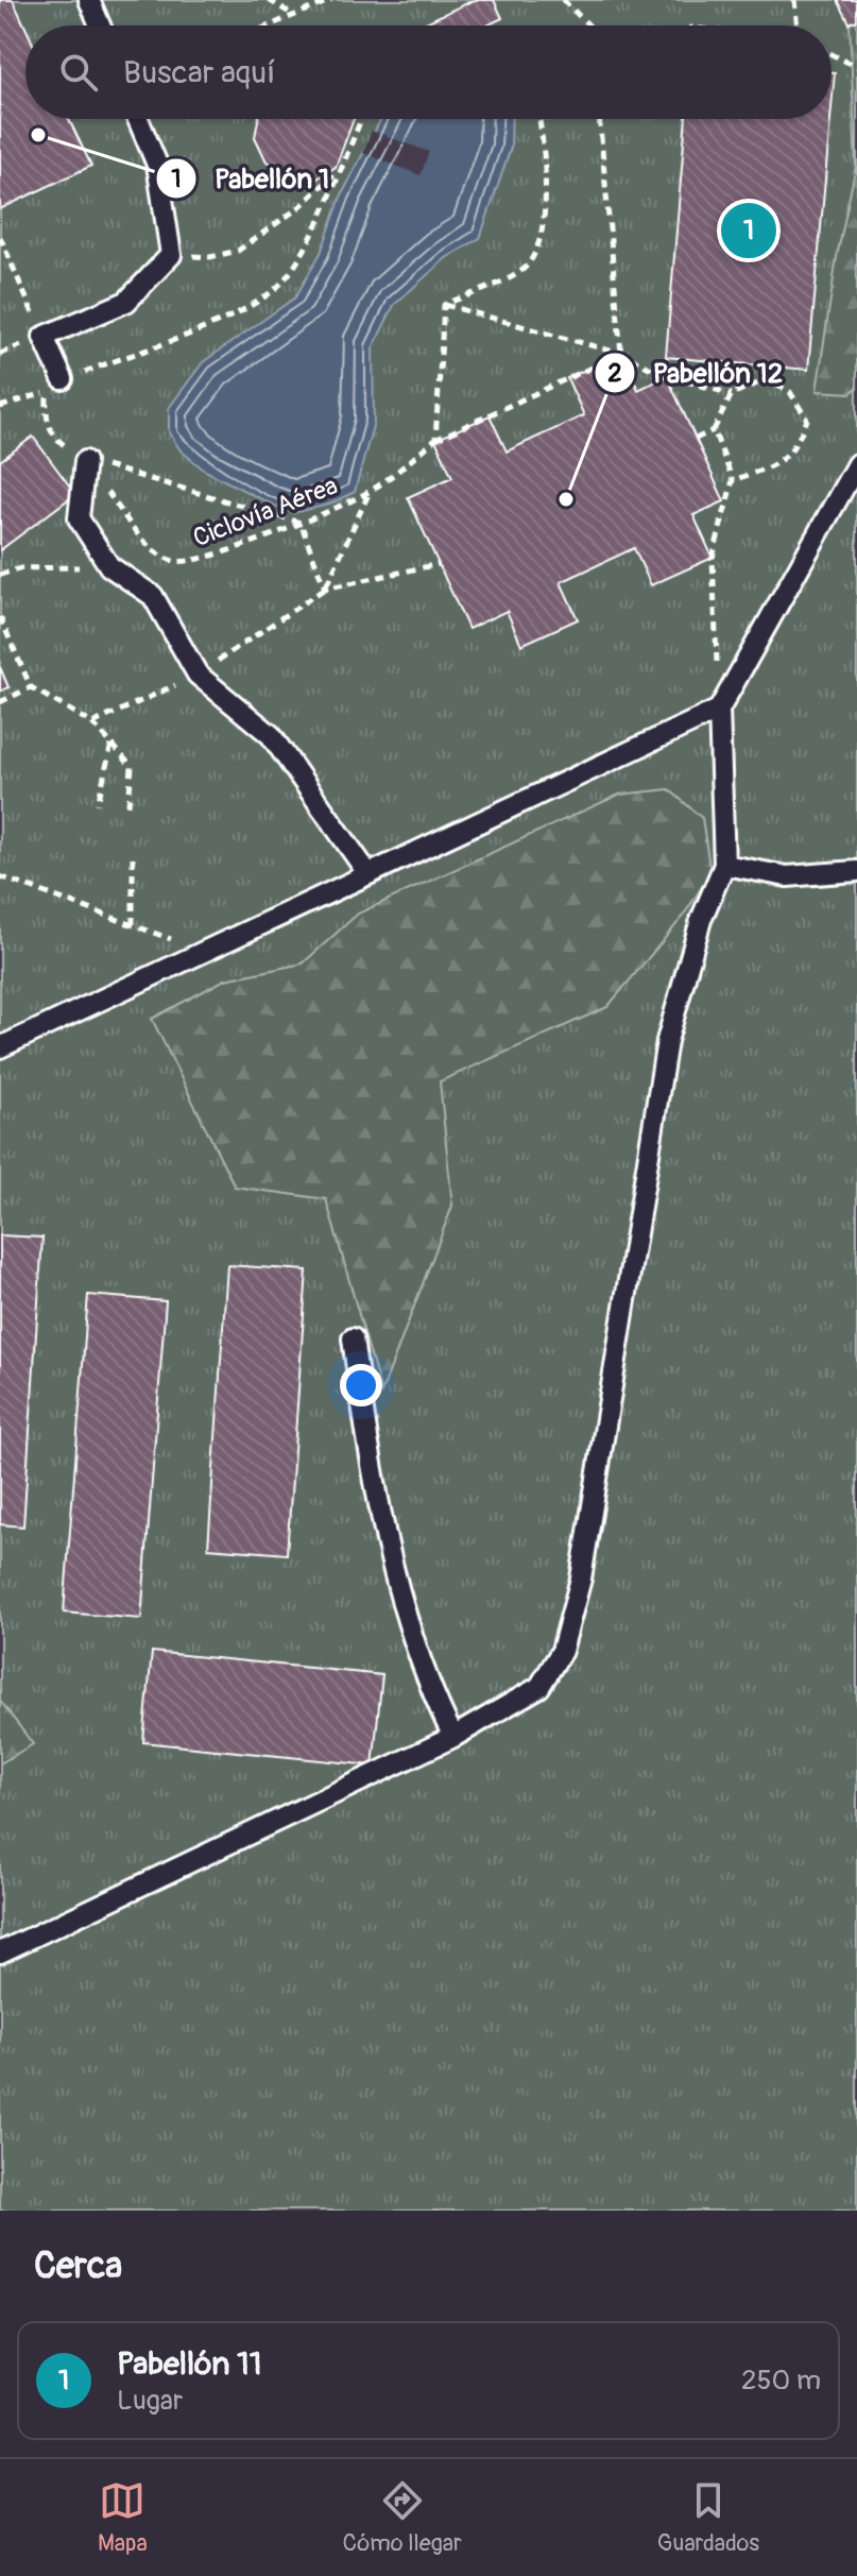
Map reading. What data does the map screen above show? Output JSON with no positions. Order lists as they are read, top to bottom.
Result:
{
  "streets": {
    "path": ["Ciclovía Aérea"]
  },
  "places": ["Pabellón 1", "Pabellón 12"],
  "page": {
    "search": "Buscar aquí",
    "pins": "1",
    "heading": "Cerca",
    "list": [
      {
        "mark": "1",
        "name": "Pabellón 11",
        "note": "Lugar",
        "value": "250 m"
      }
    ],
    "nav": ["Mapa", "Cómo llegar", "Guardados"]
  }
}
